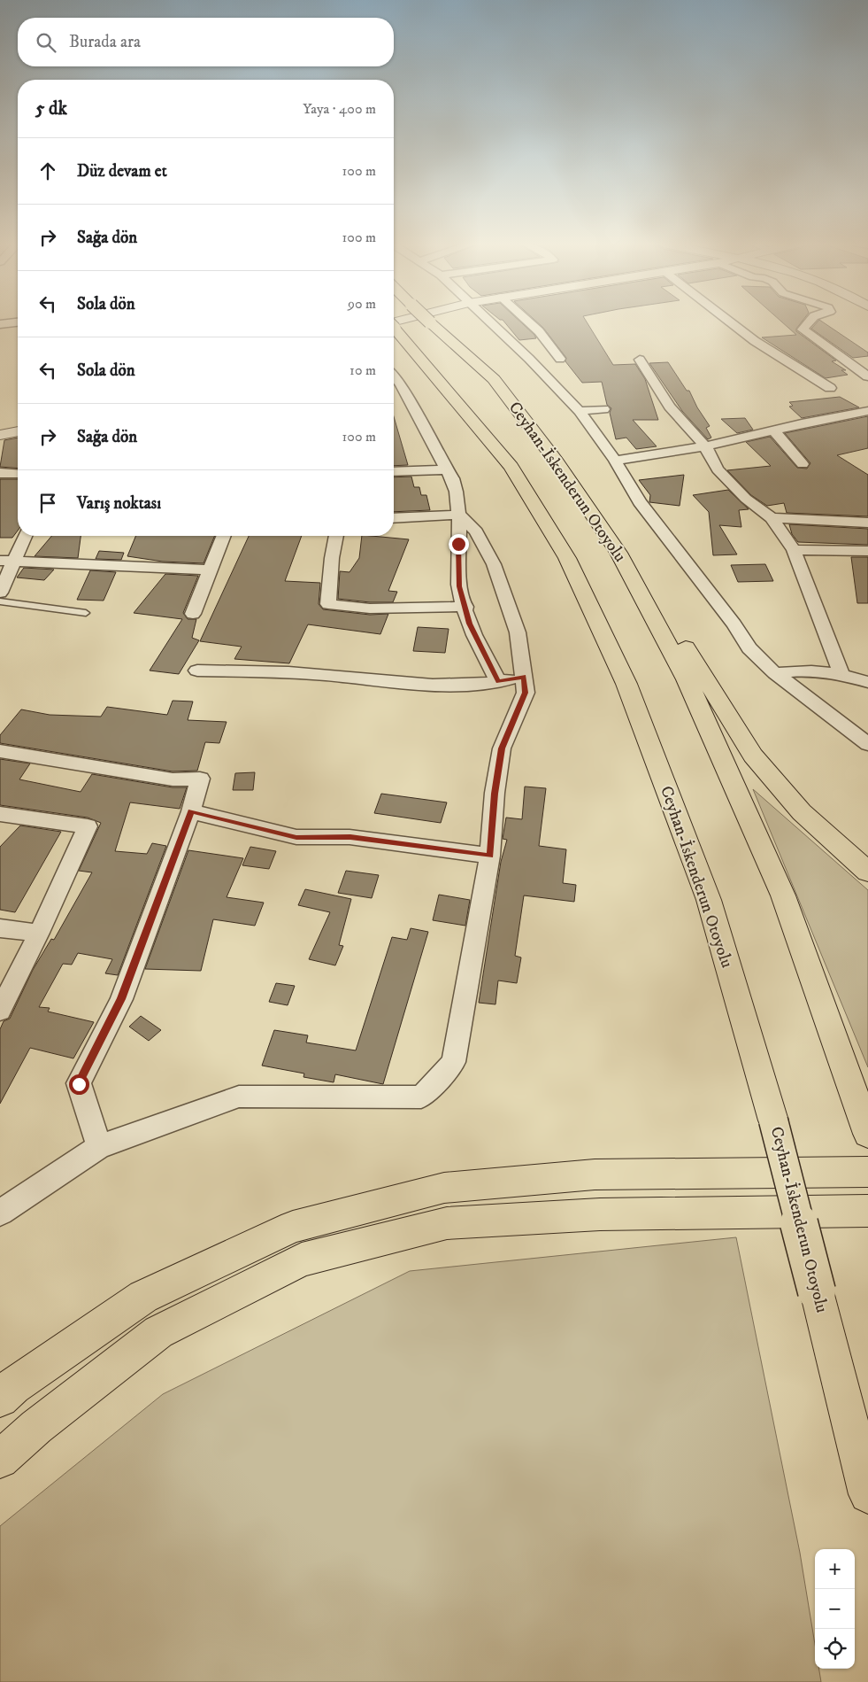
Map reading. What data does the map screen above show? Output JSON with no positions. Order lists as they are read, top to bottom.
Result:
{
  "streets": {
    "highway": ["Ceyhan-İskenderun Otoyolu"]
  },
  "page": {
    "search": "Burada ara",
    "heading": ["5 dk", "Yaya · 400 m"],
    "list": [
      ["Düz devam et", "100 m"],
      ["Sağa dön", "100 m"],
      ["Sola dön", "90 m"],
      ["Sola dön", "10 m"],
      ["Sağa dön", "100 m"],
      "Varış noktası"
    ],
    "map_buttons": ["+", "−"]
  }
}
